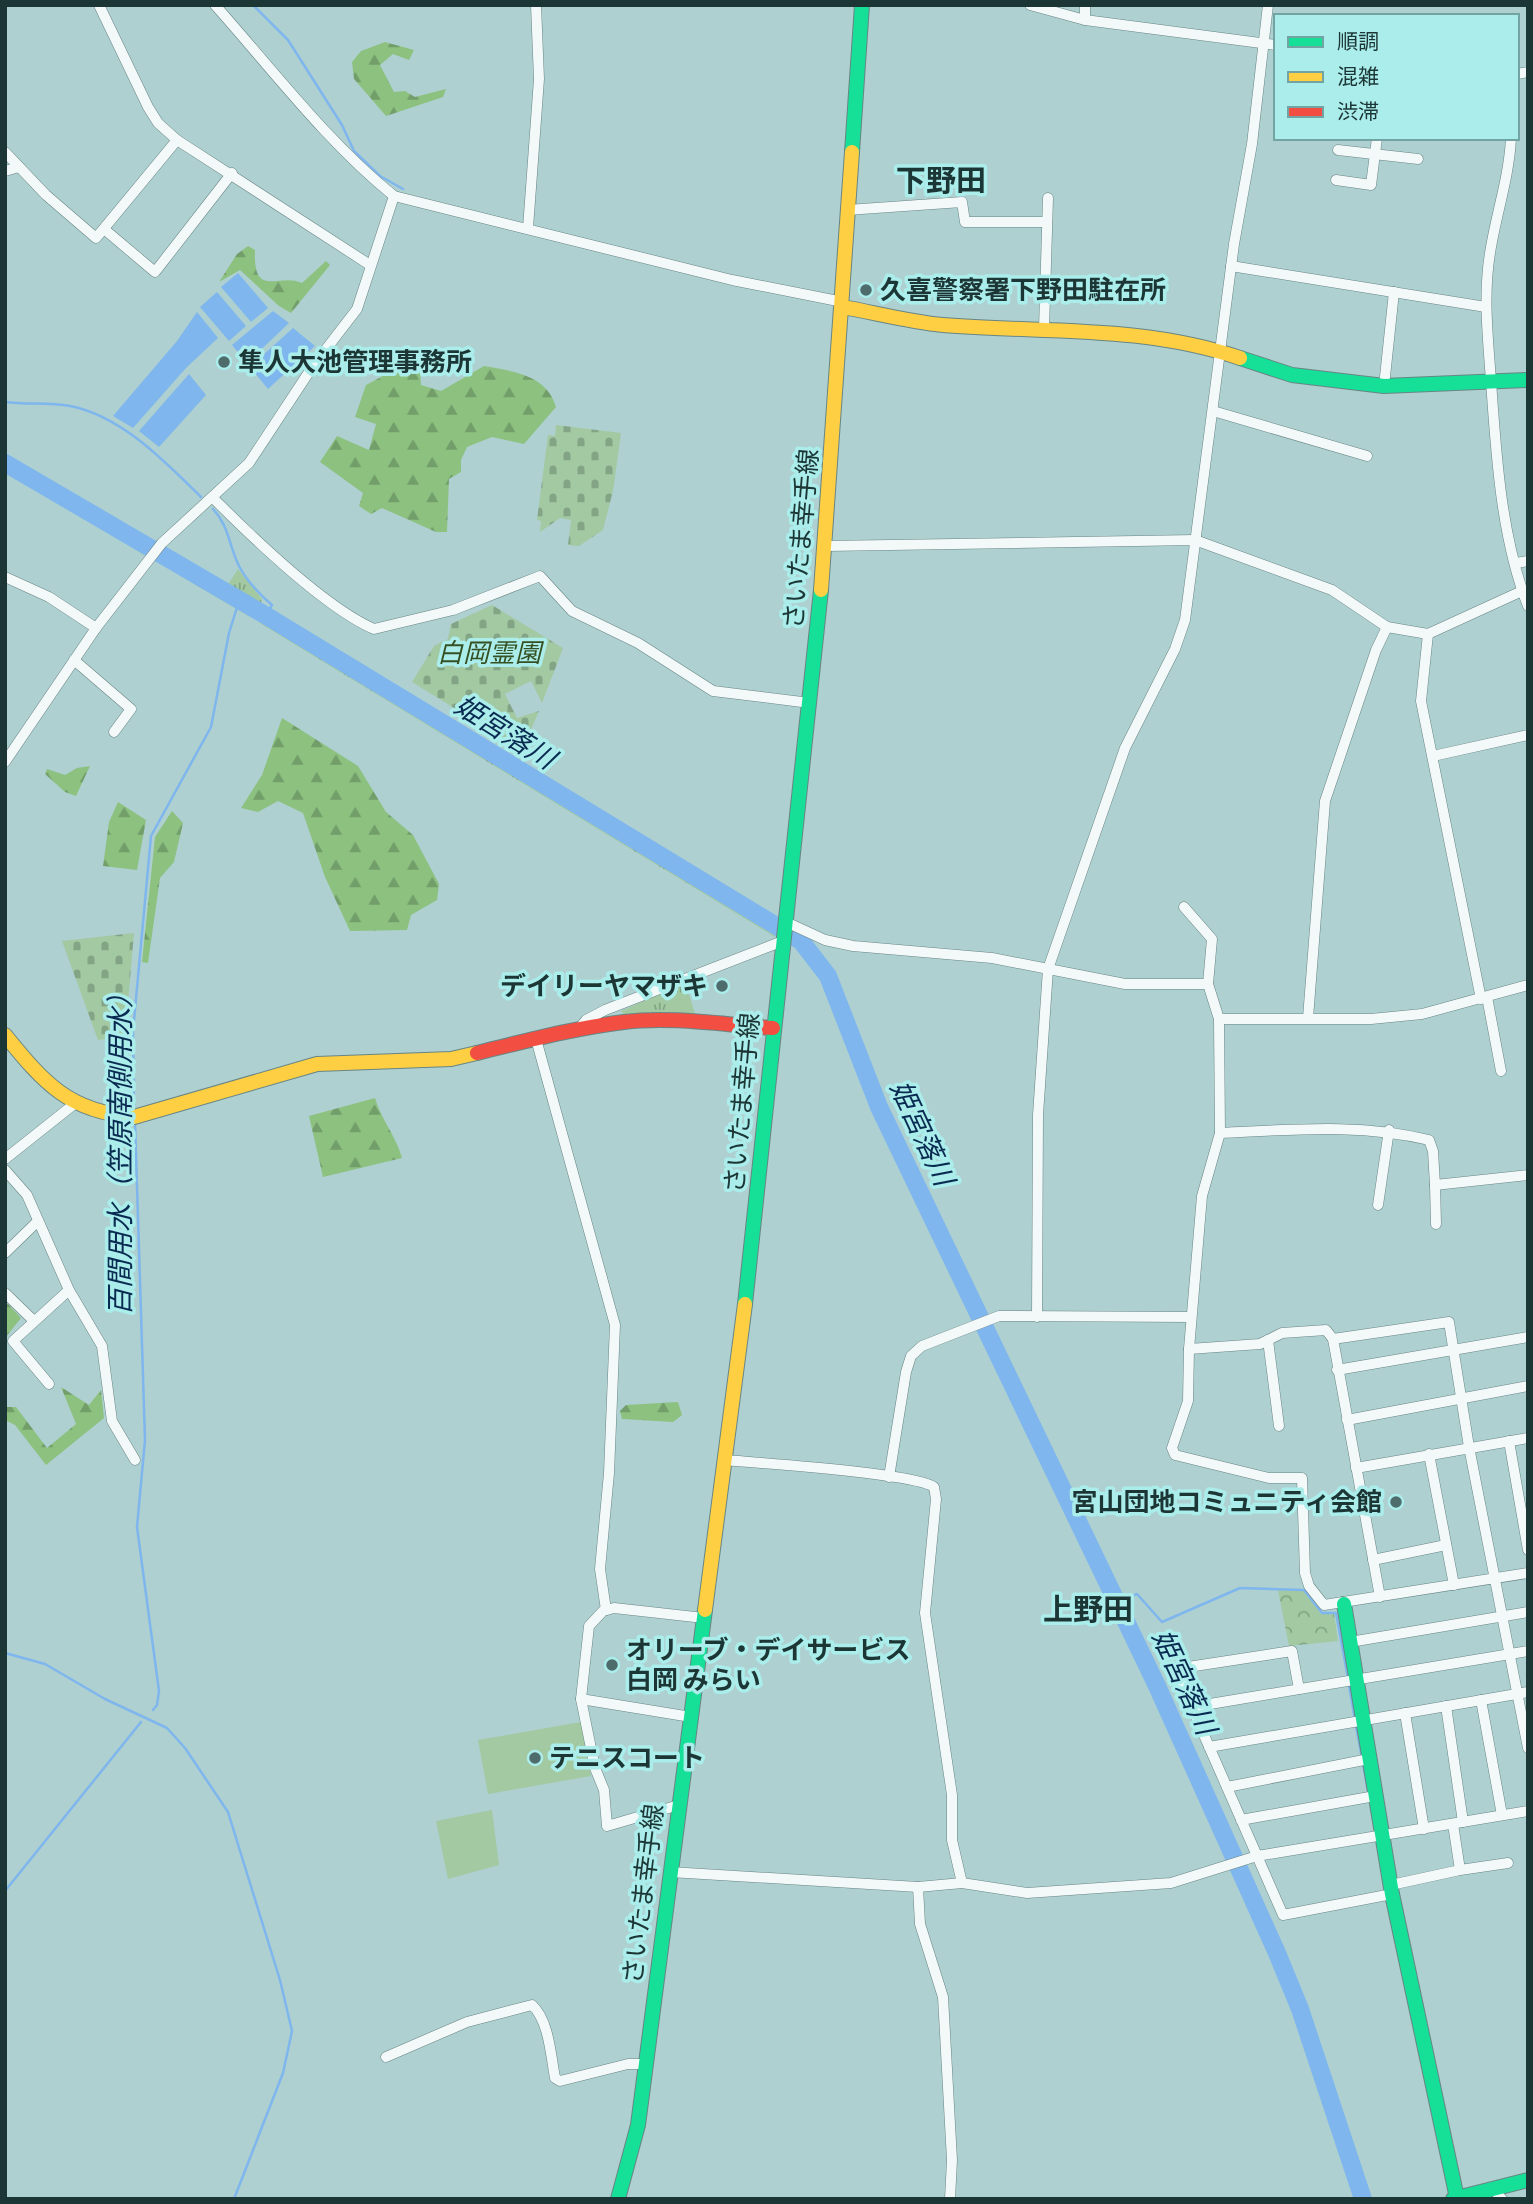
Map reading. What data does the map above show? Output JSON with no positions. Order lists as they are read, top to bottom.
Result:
{
  "streets": {
    "main road": ["さいたま幸手線"]
  },
  "districts": ["下野田", "上野田"],
  "water": ["姫宮落川", "百間用水（笠原南側用水）"],
  "parks": ["白岡霊園"],
  "places": [
    "久喜警察署下野田駐在所",
    "隼人大池管理事務所",
    "デイリーヤマザキ",
    "宮山団地コミュニティ会館",
    "オリーブ・デイサービス 白岡 みらい",
    "テニスコート"
  ],
  "legend": ["順調", "混雑", "渋滞"]
}
